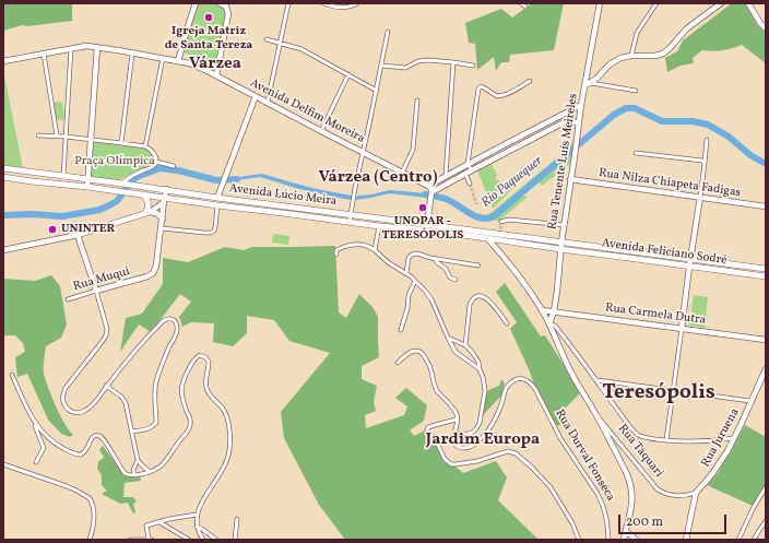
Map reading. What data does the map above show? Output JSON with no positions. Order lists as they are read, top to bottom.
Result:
{
  "streets": {
    "main road": [
      "Avenida Delfim Moreira",
      "Rua Tenente Luís Meireles",
      "Rua Nilza Chiapeta Fadigas",
      "Avenida Lúcio Meira",
      "Avenida Feliciano Sodré",
      "Rua Muqui",
      "Rua Carmela Dutra",
      "Rua Juruena"
    ],
    "street": ["Rua Taquari", "Rua Durval Fonseca"]
  },
  "crossings": [
    ["Rua Tenente Luís Meireles", "Rua Nilza Chiapeta Fadigas"],
    ["Rua Tenente Luís Meireles", "Avenida Lúcio Meira"],
    ["Rua Tenente Luís Meireles", "Avenida Feliciano Sodré"],
    ["Rua Tenente Luís Meireles", "Rua Carmela Dutra"],
    ["Avenida Lúcio Meira", "Avenida Feliciano Sodré"],
    ["Rua Juruena", "Rua Taquari"]
  ],
  "districts": [
    "Várzea",
    "Várzea (Centro)",
    "Teresópolis",
    "Jardim Europa"
  ],
  "water": ["Rio Paquequer"],
  "parks": ["Praça Olímpica"],
  "places": ["Igreja Matriz de Santa Tereza", "UNOPAR - TERESÓPOLIS", "UNINTER"],
  "scale_bar": "200 m"
}
